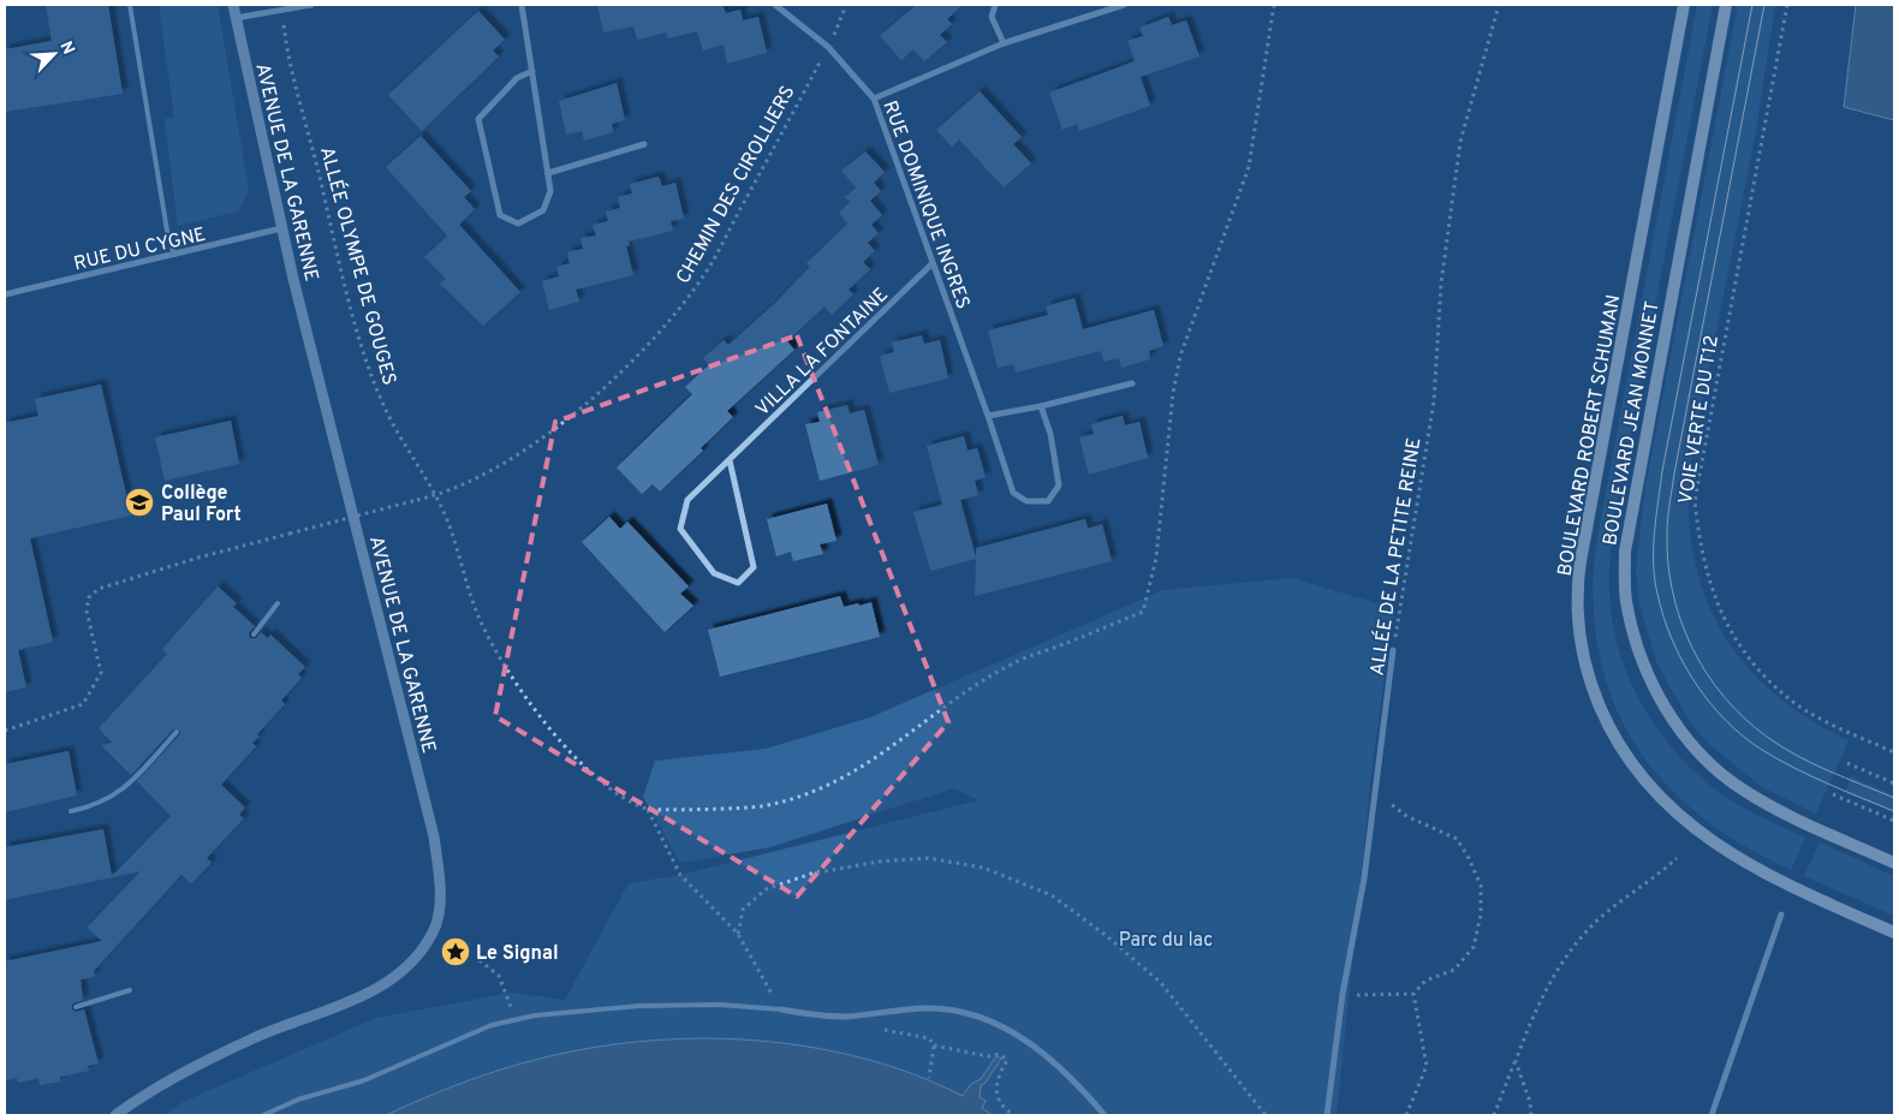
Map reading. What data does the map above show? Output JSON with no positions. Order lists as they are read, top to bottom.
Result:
{
  "streets": {
    "main road": ["BOULEVARD JEAN MONNET", "BOULEVARD ROBERT SCHUMAN"],
    "street": [
      "AVENUE DE LA GARENNE",
      "RUE DOMINIQUE INGRES",
      "RUE DU CYGNE",
      "VILLA LA FONTAINE",
      "ALLÉE DE LA PETITE REINE"
    ],
    "path": ["CHEMIN DES CIROLLIERS", "ALLÉE OLYMPE DE GOUGES", "VOIE VERTE DU T12"]
  },
  "crossings": [
    ["AVENUE DE LA GARENNE", "RUE DU CYGNE"],
    ["CHEMIN DES CIROLLIERS", "RUE DOMINIQUE INGRES"],
    ["CHEMIN DES CIROLLIERS", "ALLÉE OLYMPE DE GOUGES"],
    ["RUE DOMINIQUE INGRES", "VILLA LA FONTAINE"]
  ],
  "parks": ["Parc du lac"],
  "places": {
    "school or university": ["Collège Paul Fort"],
    "place": ["Le Signal"]
  },
  "north": "top right"
}
